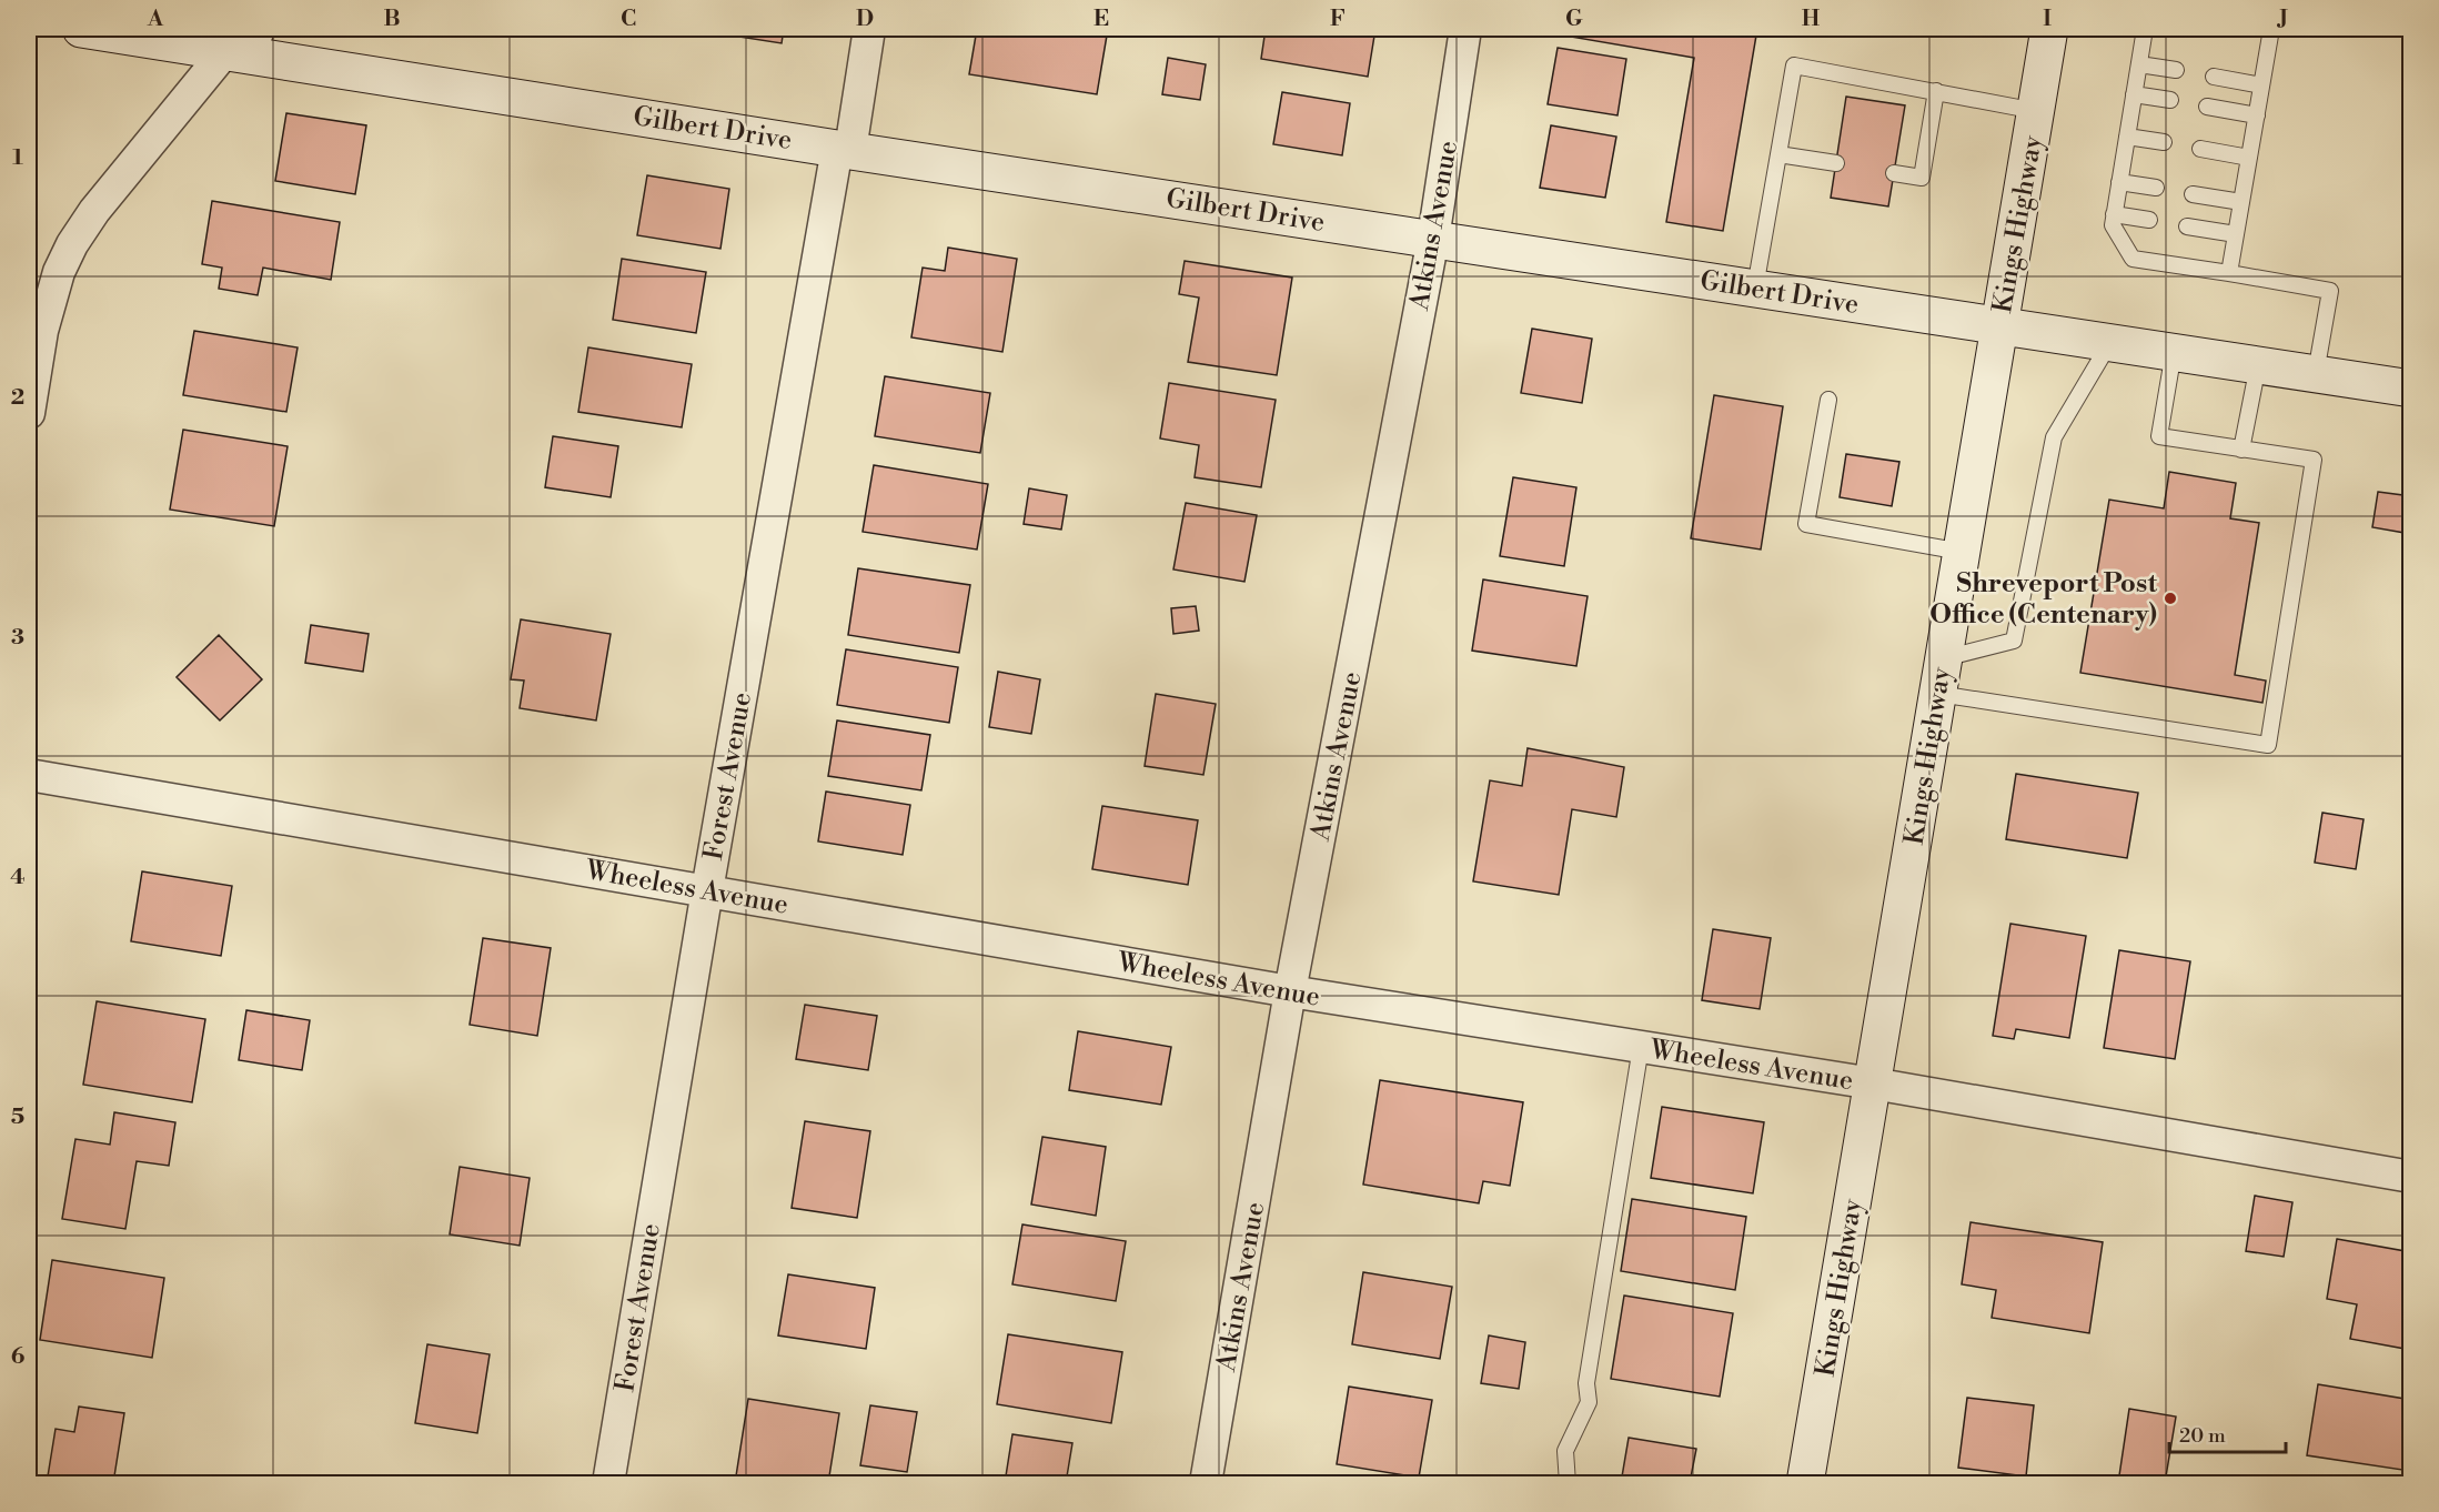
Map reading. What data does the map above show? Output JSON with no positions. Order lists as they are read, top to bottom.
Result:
{
  "streets": {
    "street": [
      "Gilbert Drive",
      "Kings Highway",
      "Atkins Avenue",
      "Forest Avenue",
      "Wheeless Avenue"
    ]
  },
  "crossings": [
    ["Gilbert Drive", "Kings Highway"],
    ["Gilbert Drive", "Atkins Avenue"],
    ["Gilbert Drive", "Forest Avenue"],
    ["Kings Highway", "Wheeless Avenue"],
    ["Atkins Avenue", "Wheeless Avenue"],
    ["Forest Avenue", "Wheeless Avenue"]
  ],
  "places": ["Shreveport Post Office (Centenary)"],
  "scale_bar": "20 m",
  "grid": {
    "columns": [
      "A",
      "B",
      "C",
      "D",
      "E",
      "F",
      "G",
      "H",
      "I",
      "J"
    ],
    "rows": [
      "1",
      "2",
      "3",
      "4",
      "5",
      "6"
    ]
  }
}
